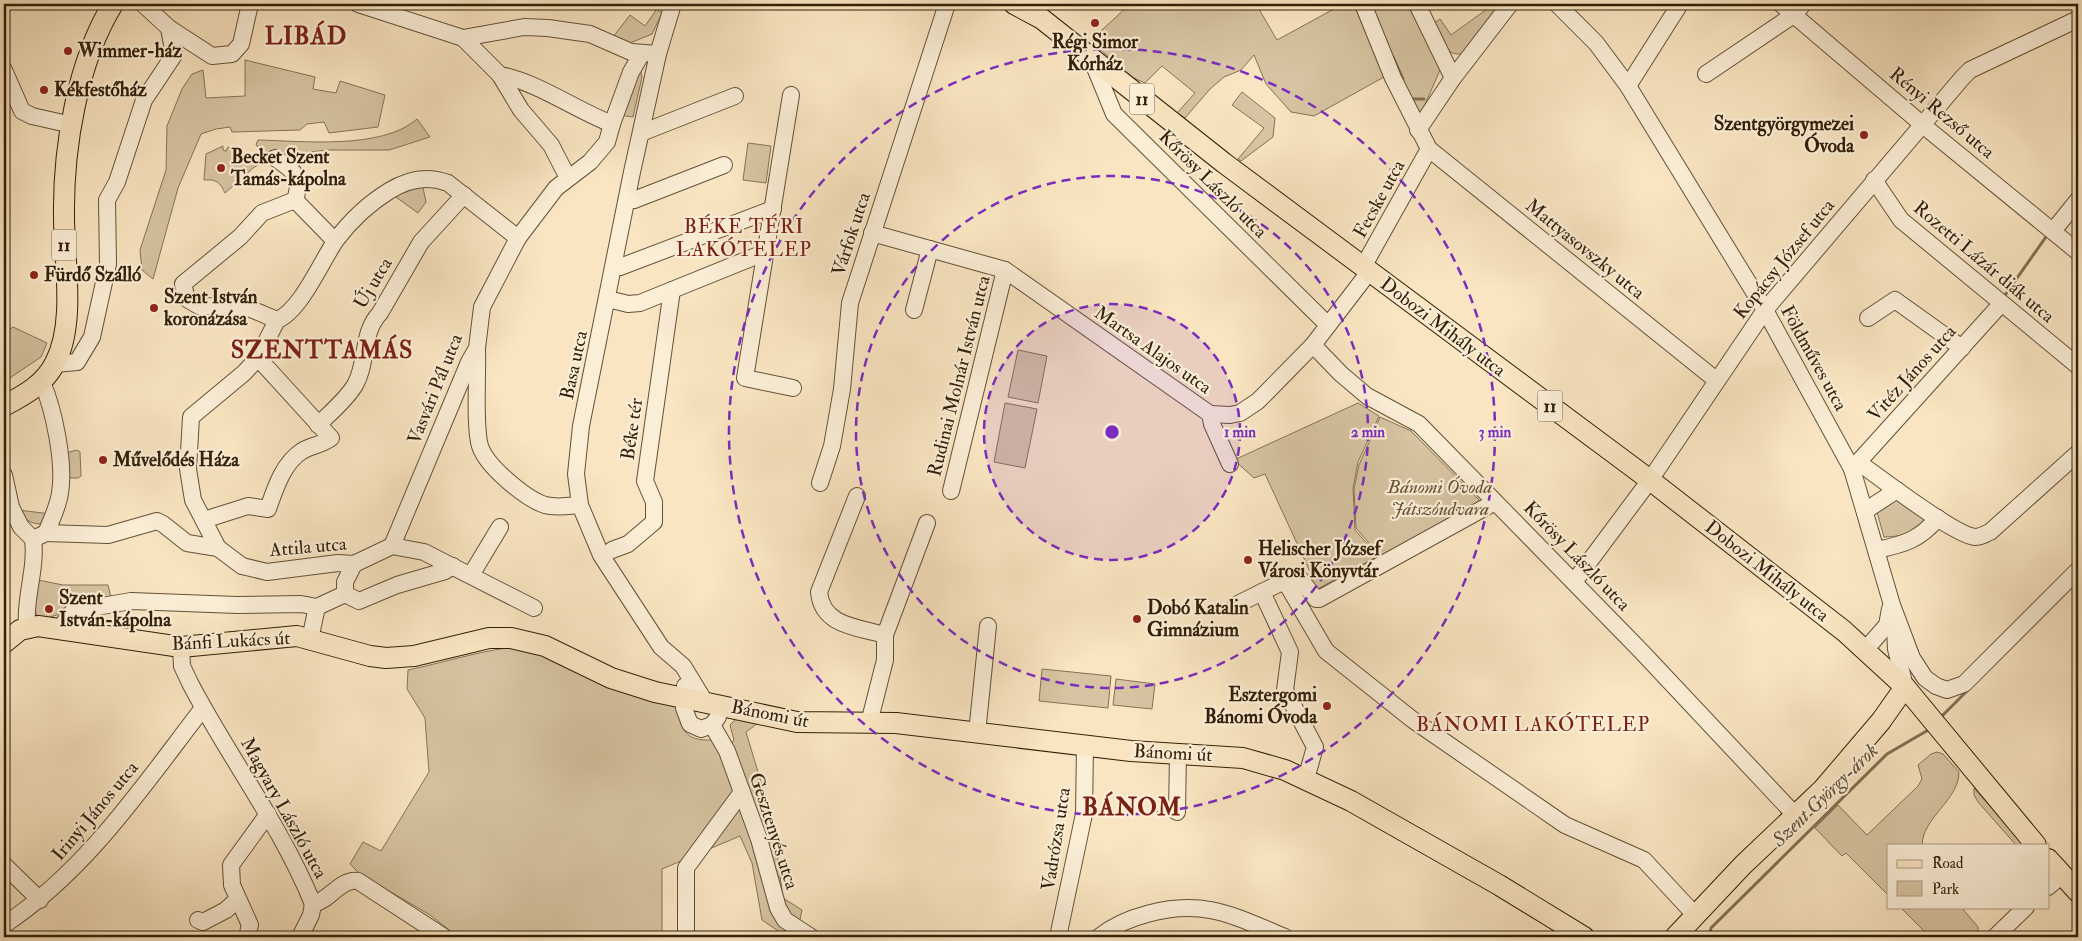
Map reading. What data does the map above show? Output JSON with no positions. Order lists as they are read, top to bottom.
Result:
{
  "streets": {
    "main road": [
      "11",
      "Dobozi Mihály utca",
      "Bánfi Lukács út",
      "Bánomi út"
    ],
    "street": [
      "Rényi Rezső utca",
      "Kőrösy László utca",
      "Fecske utca",
      "Várfok utca",
      "Mattyasovszky utca",
      "Kopácsy József utca",
      "Rozetti Lázár diák utca",
      "Új utca",
      "Martsa Alajos utca",
      "Földműves utca",
      "Basa utca",
      "Vitéz János utca",
      "Rudinai Molnár István utca",
      "Vasvári Pál utca",
      "Béke tér",
      "Attila utca",
      "Magyary László utca",
      "Irinyi János utca",
      "Gesztenyés utca",
      "Vadrózsa utca"
    ]
  },
  "crossings": [
    ["Rényi Rezső utca", "Kopácsy József utca"],
    ["Kőrösy László utca", "Kopácsy József utca"],
    ["Kőrösy László utca", "Dobozi Mihály utca"],
    ["Kőrösy László utca", "Martsa Alajos utca"],
    ["Fecske utca", "Mattyasovszky utca"],
    ["Fecske utca", "Dobozi Mihály utca"],
    ["Fecske utca", "Martsa Alajos utca"],
    ["Várfok utca", "Martsa Alajos utca"],
    ["Mattyasovszky utca", "Kopácsy József utca"],
    ["Kopácsy József utca", "Rozetti Lázár diák utca"],
    ["Kopácsy József utca", "Dobozi Mihály utca"],
    ["Kopácsy József utca", "Földműves utca"],
    ["Rozetti Lázár diák utca", "Vitéz János utca"],
    ["Dobozi Mihály utca", "Martsa Alajos utca"],
    ["Dobozi Mihály utca", "Földműves utca"],
    ["Martsa Alajos utca", "Rudinai Molnár István utca"],
    ["Földműves utca", "Vitéz János utca"],
    ["Basa utca", "Vasvári Pál utca"],
    ["Basa utca", "Bánfi Lukács út"],
    ["Basa utca", "Bánomi út"],
    ["Vasvári Pál utca", "Attila utca"],
    ["Bánfi Lukács út", "Bánomi út"],
    ["Bánfi Lukács út", "Magyary László utca"],
    ["Bánomi út", "Vadrózsa utca"],
    ["Magyary László utca", "Irinyi János utca"]
  ],
  "districts": [
    "LIBÁD",
    "BÉKE TÉRI LAKÓTELEP",
    "SZENTTAMÁS",
    "BÁNOMI LAKÓTELEP",
    "BÁNOM"
  ],
  "water": ["Szent György-árok"],
  "parks": ["Bánomi Óvoda Játszóudvara"],
  "places": [
    "Régi Simor Kórház",
    "Wimmer-ház",
    "Kékfestőház",
    "Szentgyörgymezei Óvoda",
    "Becket Szent Tamás-kápolna",
    "Fürdő Szálló",
    "Szent István koronázása",
    "Művelődés Háza",
    "Helischer József Városi Könyvtár",
    "Szent István-kápolna",
    "Dobó Katalin Gimnázium",
    "Esztergomi Bánomi Óvoda"
  ],
  "legend": ["Road", "Park"],
  "rings": ["1 min", "2 min", "3 min"]
}
